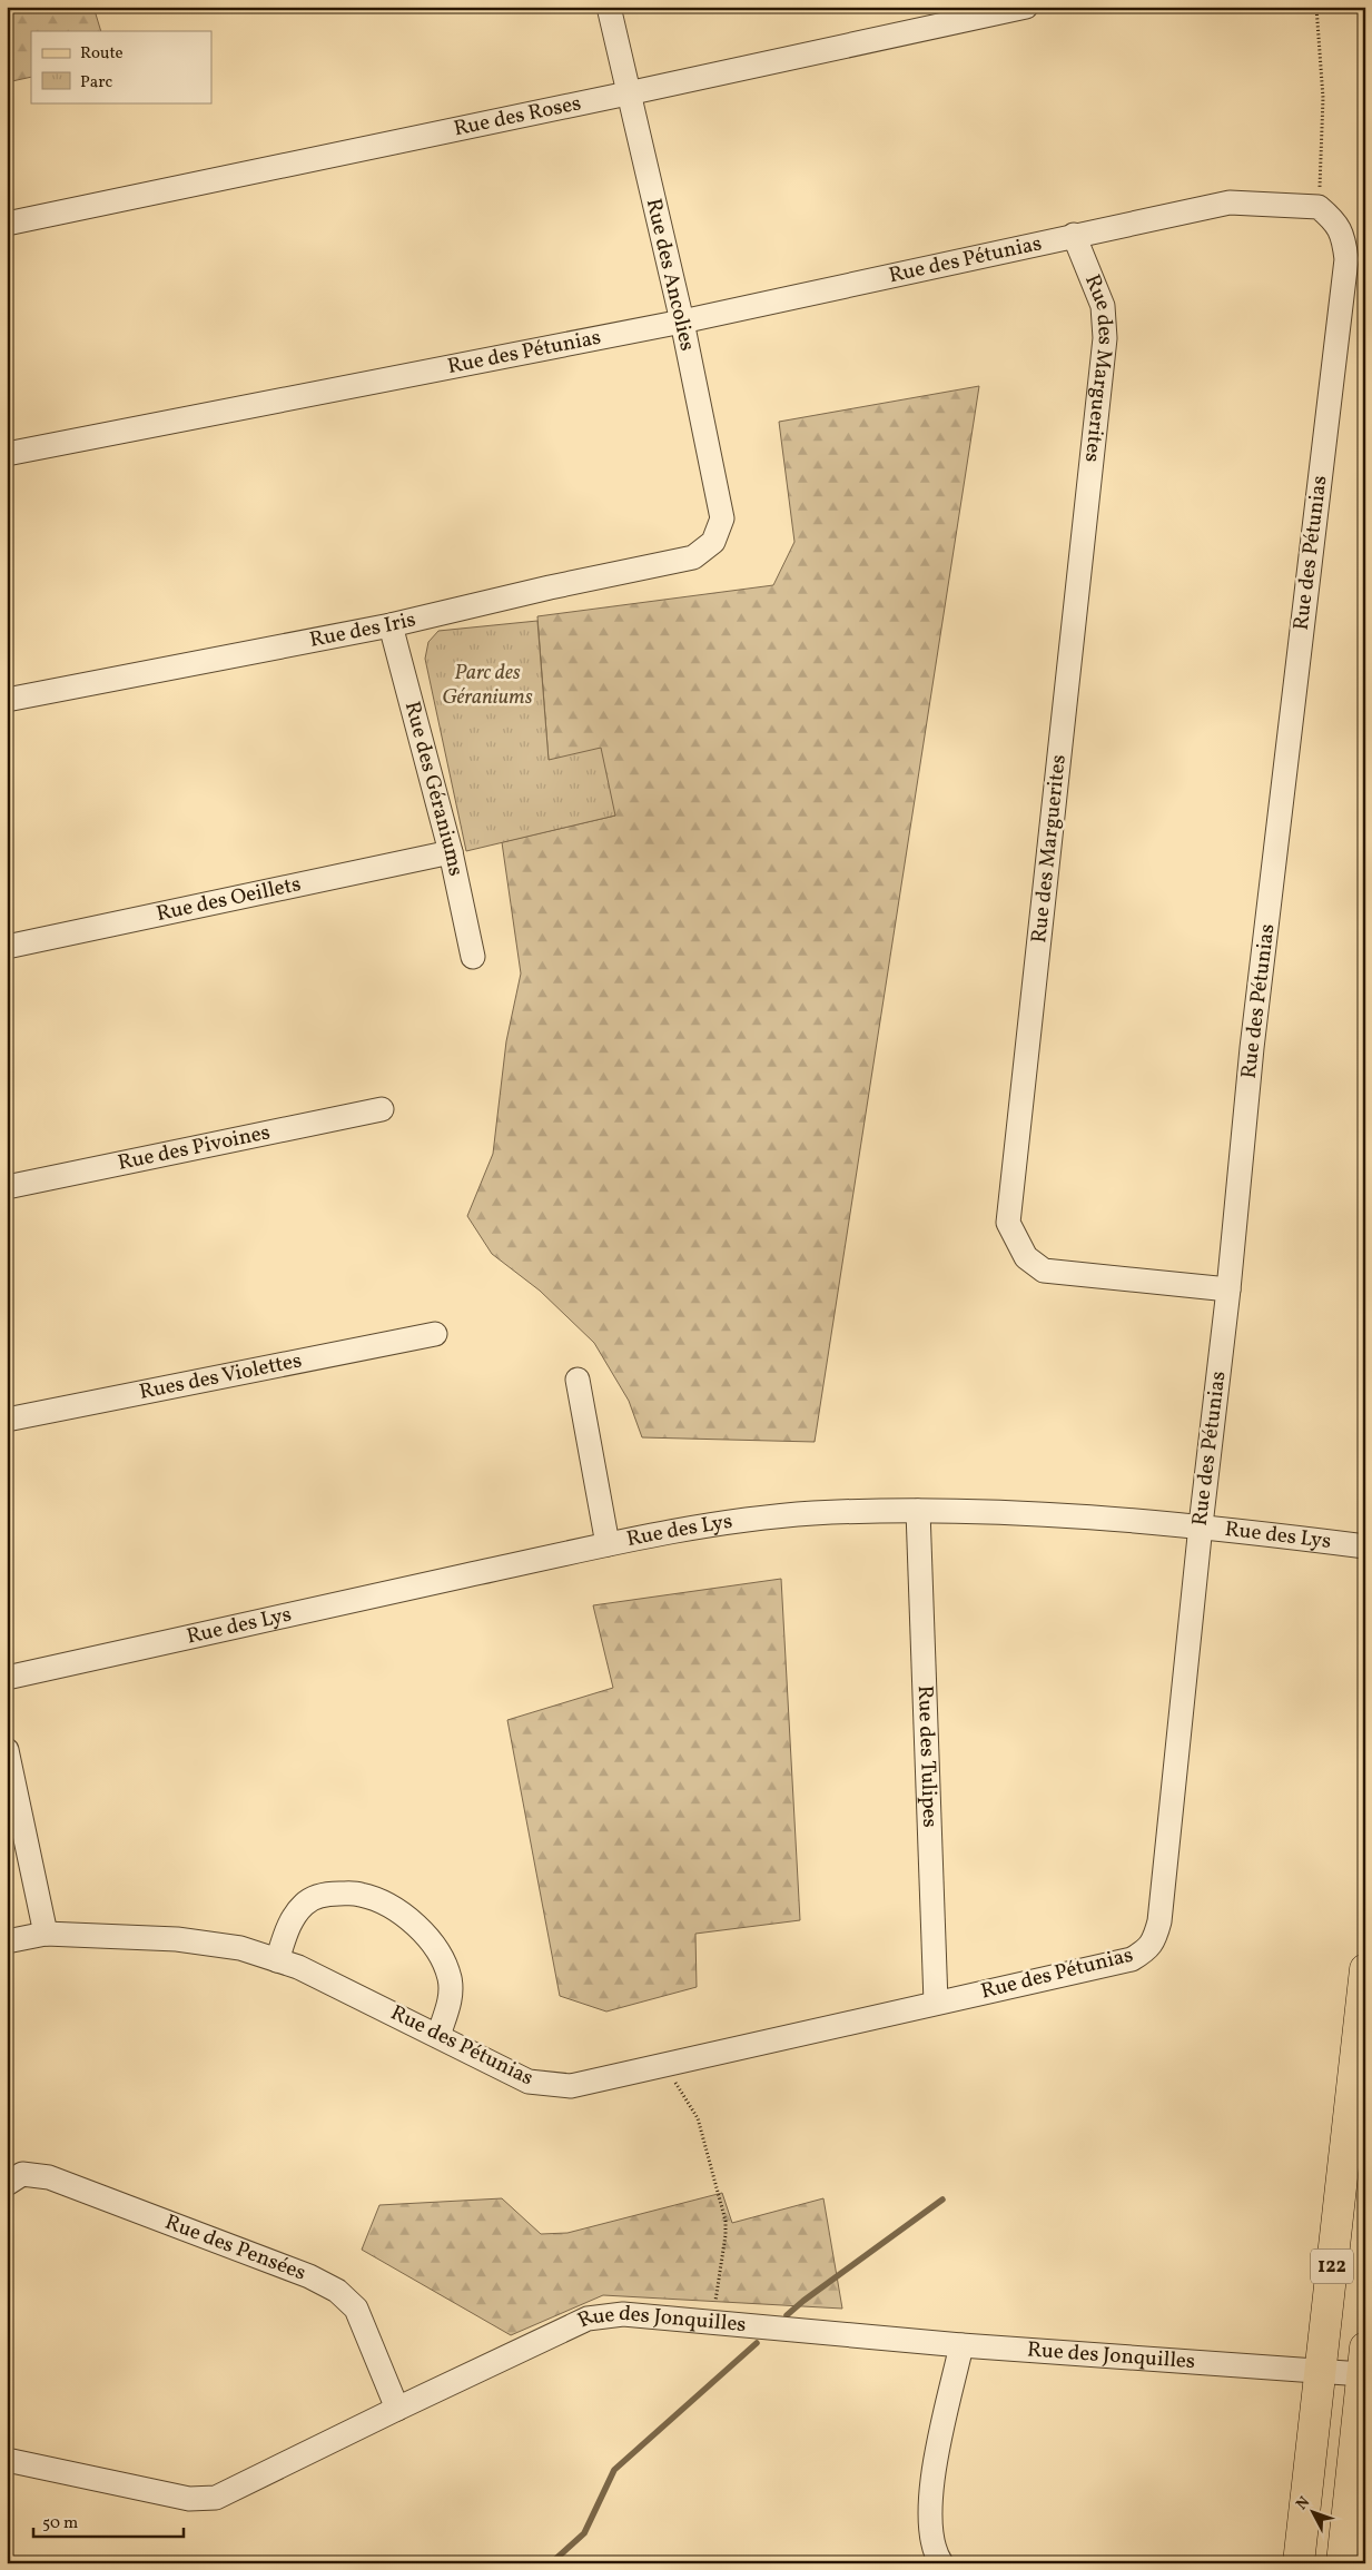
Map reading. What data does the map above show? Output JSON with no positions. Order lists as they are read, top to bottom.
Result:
{
  "streets": {
    "main road": ["122"],
    "street": [
      "Rue des Roses",
      "Rue des Pétunias",
      "Rue des Ancolies",
      "Rue des Marguerites",
      "Rue des Iris",
      "Rue des Géraniums",
      "Rue des Oeillets",
      "Rue des Pivoines",
      "Rues des Violettes",
      "Rue des Lys",
      "Rue des Tulipes",
      "Rue des Pensées",
      "Rue des Jonquilles"
    ]
  },
  "crossings": [
    ["Rue des Roses", "Rue des Ancolies"],
    ["Rue des Pétunias", "Rue des Ancolies"],
    ["Rue des Pétunias", "Rue des Marguerites"],
    ["Rue des Pétunias", "Rue des Lys"],
    ["Rue des Pétunias", "Rue des Tulipes"],
    ["Rue des Ancolies", "Rue des Iris"],
    ["Rue des Iris", "Rue des Géraniums"],
    ["Rue des Géraniums", "Rue des Oeillets"],
    ["Rue des Lys", "Rue des Tulipes"],
    ["Rue des Pensées", "Rue des Jonquilles"],
    ["122", "Rue des Jonquilles"]
  ],
  "parks": ["Parc des Géraniums"],
  "legend": ["Route", "Parc"],
  "scale_bar": "50 m",
  "north": "top left"
}
